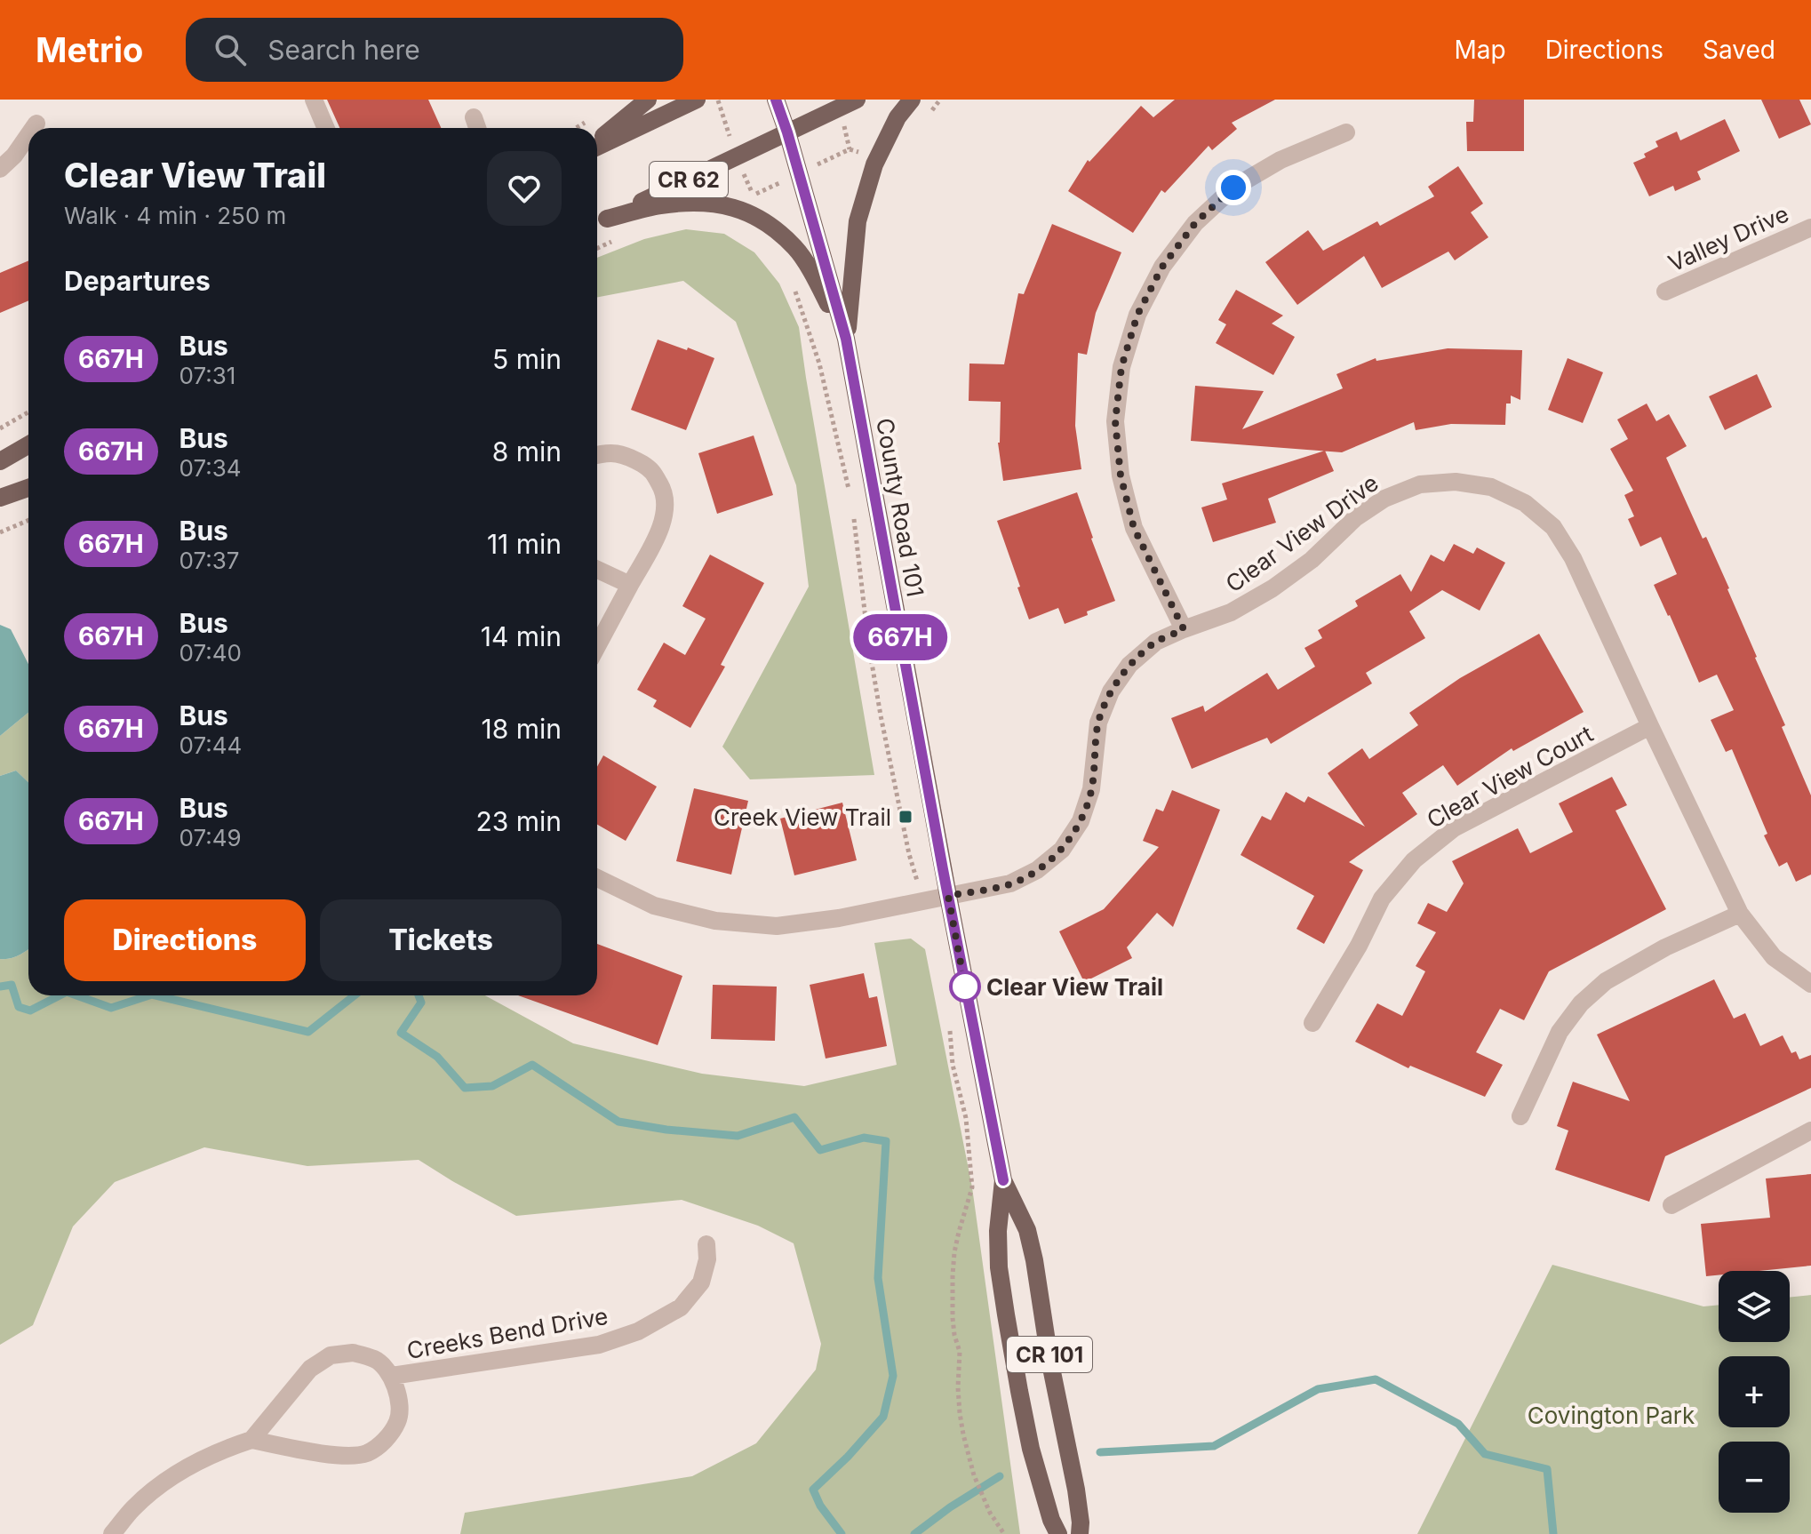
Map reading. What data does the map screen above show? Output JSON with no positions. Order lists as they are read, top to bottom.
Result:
{
  "streets": {
    "main road": ["CR 62", "County Road 101", "CR 101"],
    "street": [
      "Valley Drive",
      "Clear View Drive",
      "Clear View Court",
      "Creeks Bend Drive"
    ]
  },
  "crossings": [
    ["CR 62", "County Road 101"],
    ["County Road 101", "Clear View Drive"],
    ["County Road 101", "CR 101"],
    ["Clear View Drive", "Clear View Court"]
  ],
  "parks": ["Covington Park"],
  "places": {
    "transit": ["Creek View Trail"],
    "other": ["Clear View Trail"]
  },
  "lines": ["bus line 667H"],
  "page": {
    "header": "Metrio",
    "search": "Search here",
    "nav": ["Map", "Directions", "Saved"],
    "on_map": "667H",
    "heading": [
      ["Clear View Trail", "Walk · 4 min · 250 m"],
      "Departures"
    ],
    "list": [
      {
        "mark": "667H",
        "name": "Bus",
        "note": "07:31",
        "value": "5 min"
      },
      {
        "mark": "667H",
        "name": "Bus",
        "note": "07:34",
        "value": "8 min"
      },
      {
        "mark": "667H",
        "name": "Bus",
        "note": "07:37",
        "value": "11 min"
      },
      {
        "mark": "667H",
        "name": "Bus",
        "note": "07:40",
        "value": "14 min"
      },
      {
        "mark": "667H",
        "name": "Bus",
        "note": "07:44",
        "value": "18 min"
      },
      {
        "mark": "667H",
        "name": "Bus",
        "note": "07:49",
        "value": "23 min"
      }
    ],
    "buttons": ["Directions", "Tickets"],
    "map_buttons": ["+", "−"]
  }
}
